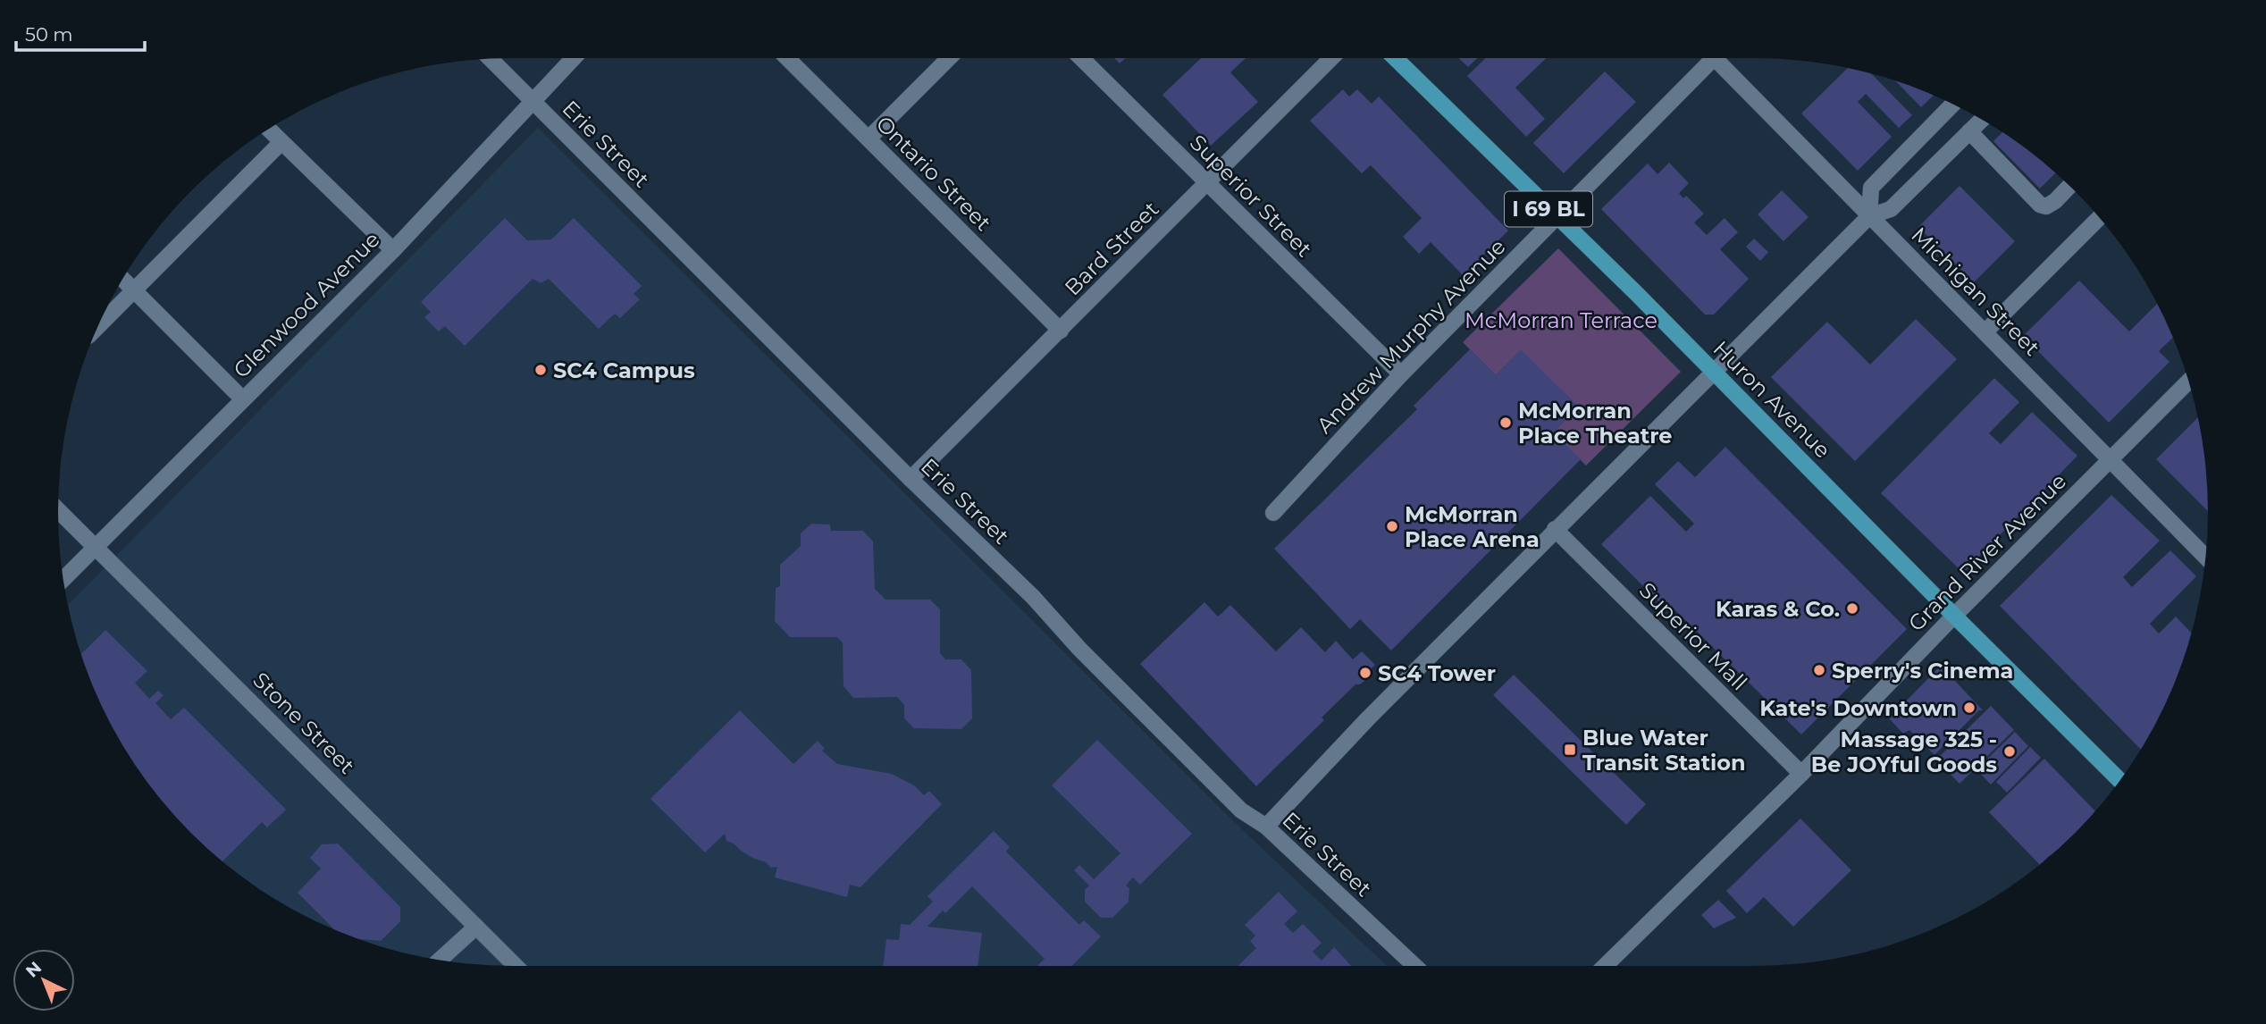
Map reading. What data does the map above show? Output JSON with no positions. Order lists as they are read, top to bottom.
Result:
{
  "streets": {
    "main road": ["I 69 BL", "Huron Avenue"],
    "street": [
      "Erie Street",
      "Ontario Street",
      "Superior Street",
      "Bard Street",
      "Michigan Street",
      "Glenwood Avenue",
      "Andrew Murphy Avenue",
      "Grand River Avenue",
      "Superior Mall",
      "Stone Street"
    ]
  },
  "crossings": [
    ["Erie Street", "Bard Street"],
    ["Erie Street", "Glenwood Avenue"],
    ["Ontario Street", "Bard Street"],
    ["Superior Street", "Bard Street"],
    ["Superior Street", "Andrew Murphy Avenue"],
    ["Michigan Street", "Grand River Avenue"],
    ["Glenwood Avenue", "Stone Street"],
    ["Andrew Murphy Avenue", "Huron Avenue"],
    ["Huron Avenue", "Grand River Avenue"],
    ["Grand River Avenue", "Superior Mall"]
  ],
  "parks": ["McMorran Terrace"],
  "places": {
    "other": [
      "SC4 Campus",
      "McMorran Place Theatre",
      "McMorran Place Arena",
      "Karas & Co.",
      "Sperry's Cinema",
      "SC4 Tower",
      "Kate's Downtown",
      "Massage 325 - Be JOYful Goods"
    ],
    "transit": ["Blue Water Transit Station"]
  },
  "scale_bar": "50 m",
  "north": "top left"
}
